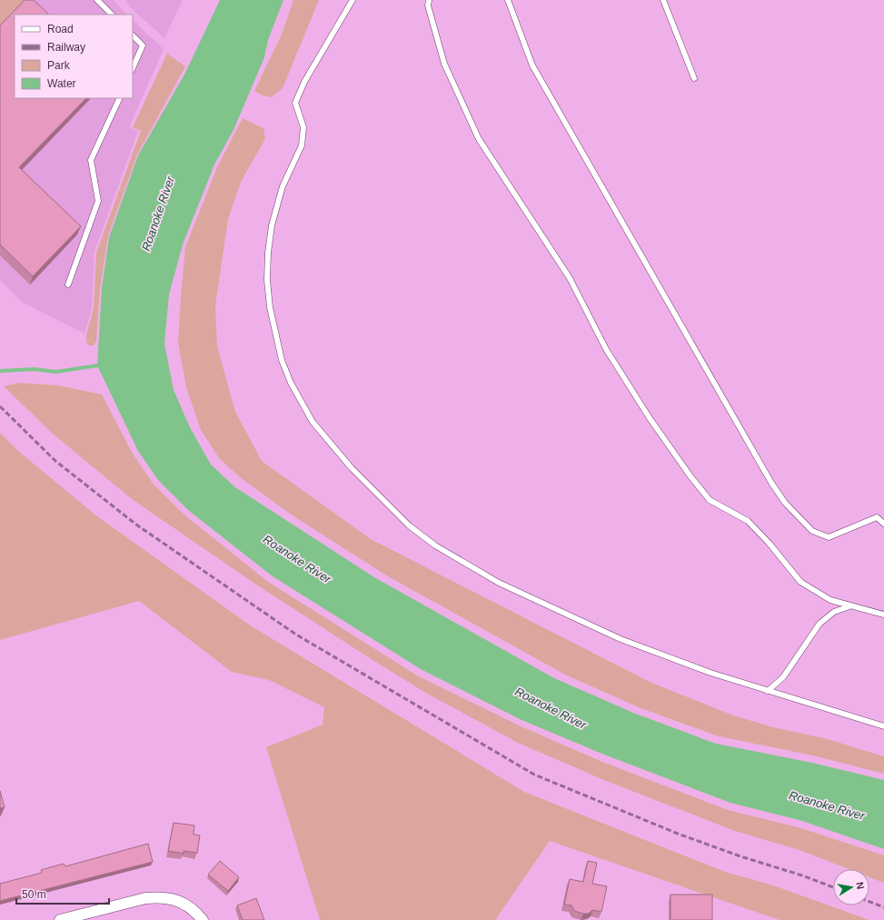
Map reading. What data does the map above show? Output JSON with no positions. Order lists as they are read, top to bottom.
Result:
{
  "water": ["Roanoke River"],
  "legend": [
    "Road",
    "Railway",
    "Park",
    "Water"
  ],
  "scale_bar": "50 m",
  "north": "right"
}
